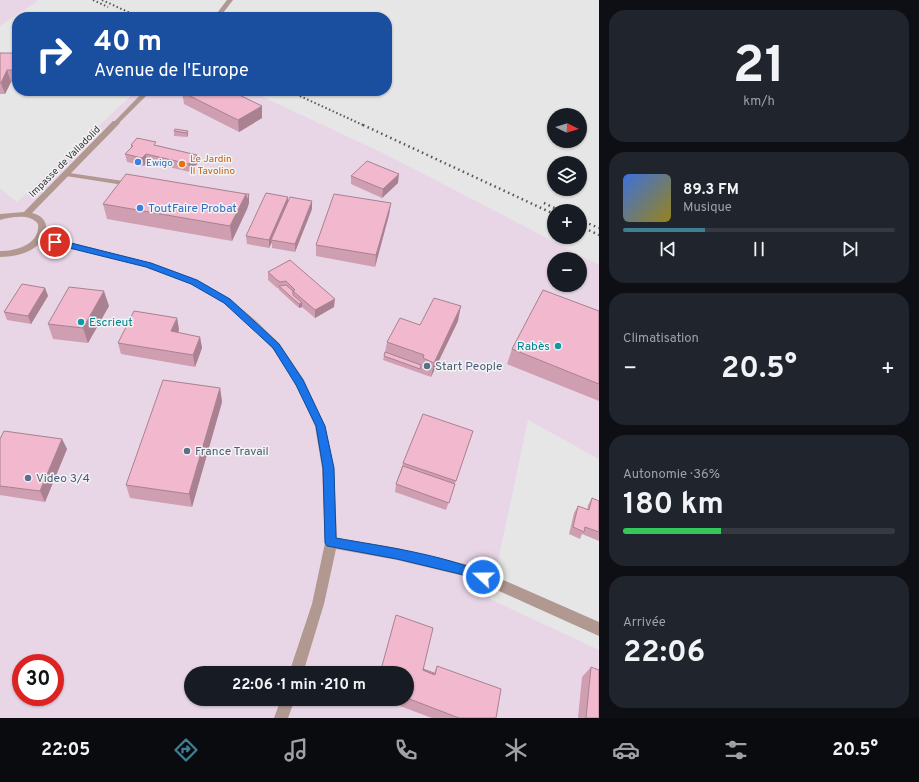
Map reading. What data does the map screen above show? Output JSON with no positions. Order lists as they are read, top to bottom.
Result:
{
  "streets": {
    "street": ["Impasse de Valladolid"]
  },
  "places": [
    "Ewigo",
    "Le Jardin Il Tavolino",
    "ToutFaire Probat",
    "Escrieut",
    "Rabès",
    "Start People",
    "France Travail",
    "Video 3/4"
  ],
  "north": "right",
  "page": {
    "tile": [
      ["21", "km/h"],
      "Climatisation",
      ["Autonomie · 36%", "180 km"],
      ["Arrivée", "22:06"]
    ],
    "turn": ["40 m", "Avenue de l'Europe"],
    "map_buttons": ["+", "−"],
    "song": ["89.3 FM", "Musique"],
    "heat": ["−", "20.5°", "+"],
    "limit": "30",
    "trip": "22:06 · 1 min · 210 m",
    "tabs": ["22:05", "20.5°"]
  }
}
